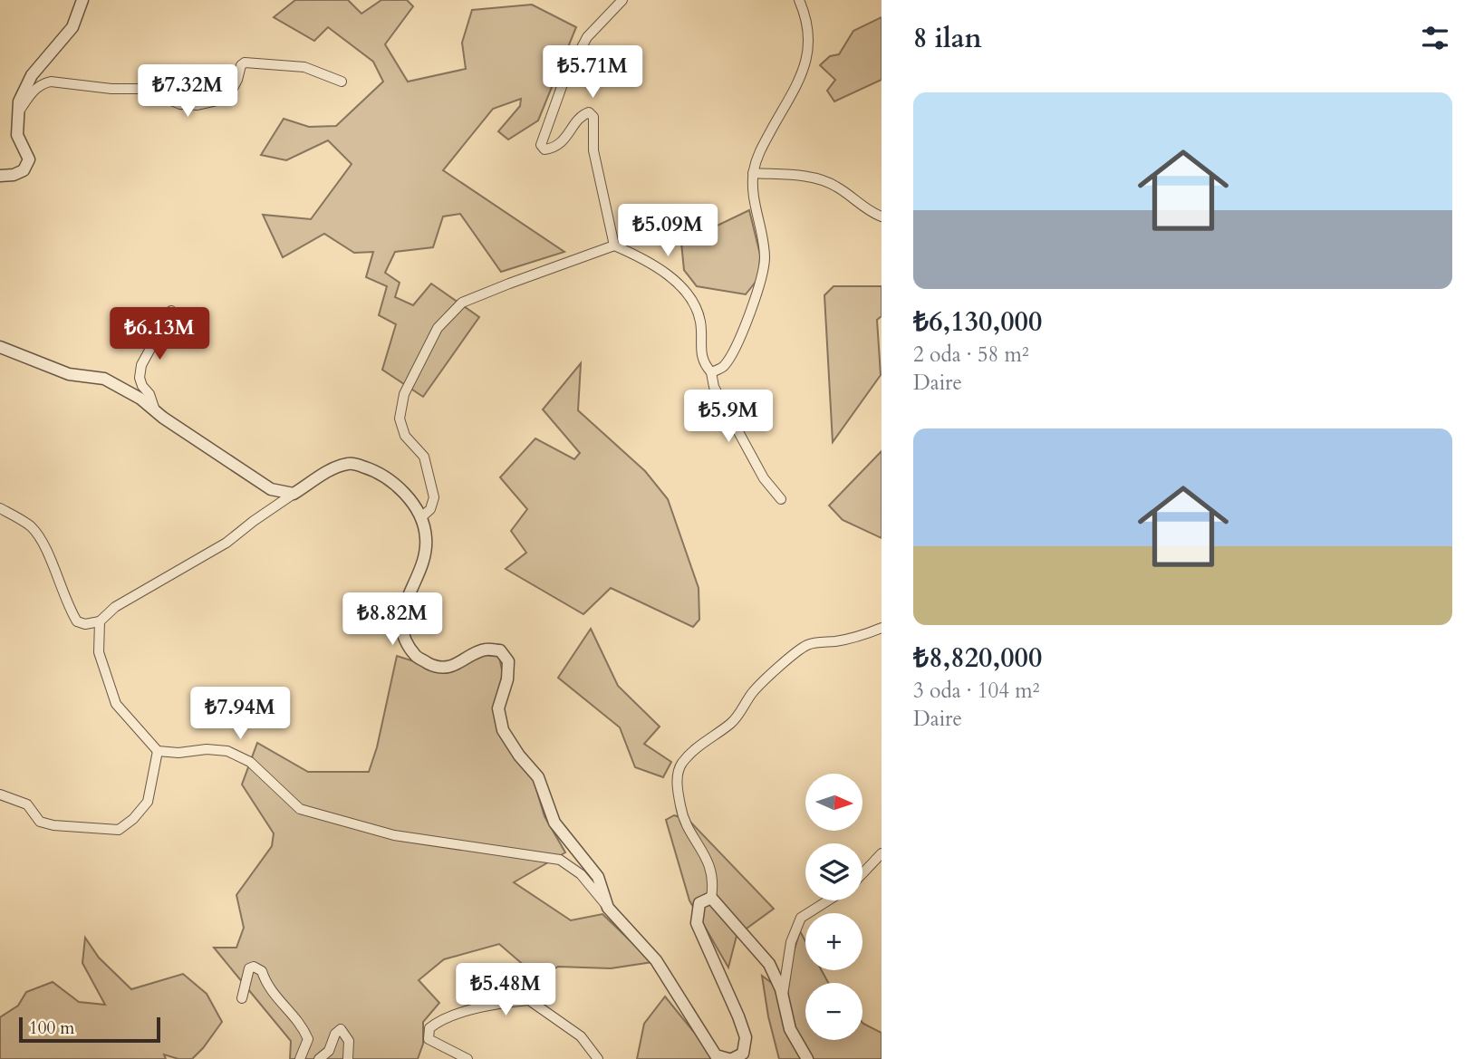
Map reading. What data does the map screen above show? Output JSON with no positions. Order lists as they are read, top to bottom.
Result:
{
  "scale_bar": "100 m",
  "north": "right",
  "page": {
    "heading": "8 ilan",
    "price": [
      "₺5.71M",
      "₺7.32M",
      "₺5.09M",
      "₺6.13M",
      "₺5.9M",
      "₺8.82M",
      "₺7.94M",
      "₺5.48M"
    ],
    "list": [
      {
        "name": "₺6,130,000",
        "note": "2 oda · 58 m² · Daire"
      },
      {
        "name": "₺8,820,000",
        "note": "3 oda · 104 m² · Daire"
      }
    ],
    "map_buttons": ["+", "−"],
    "scale": "100 m"
  }
}
